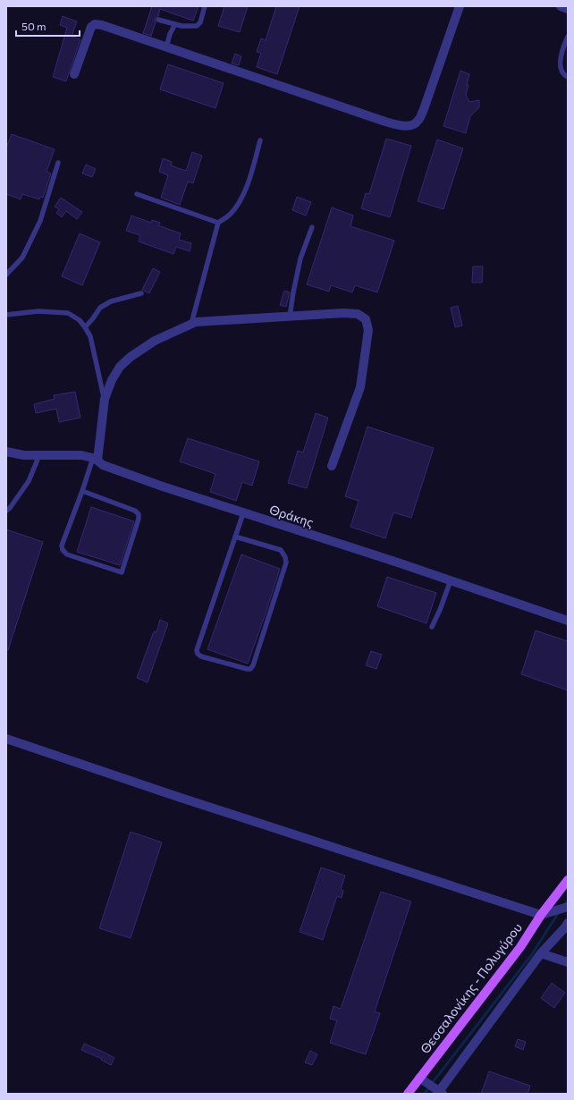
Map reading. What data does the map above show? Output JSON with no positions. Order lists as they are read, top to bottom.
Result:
{
  "streets": {
    "main road": ["Θεσσαλονίκης - Πολυγύρου"],
    "street": ["Θράκης"]
  },
  "scale_bar": "50 m"
}
